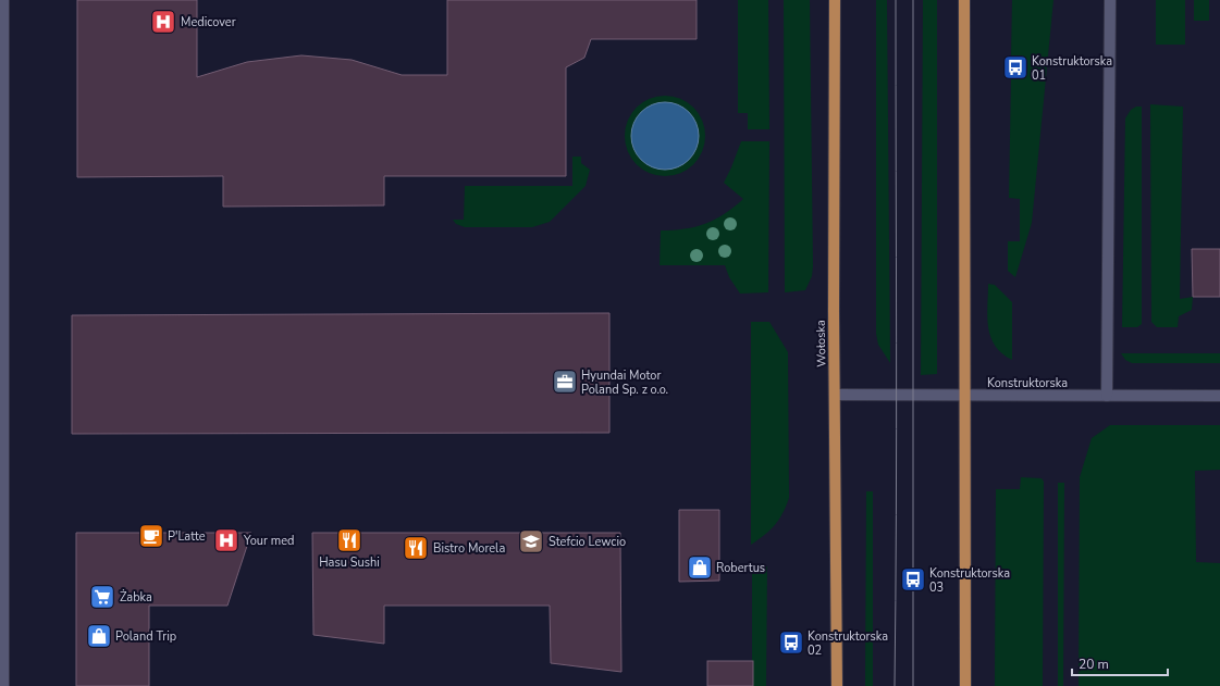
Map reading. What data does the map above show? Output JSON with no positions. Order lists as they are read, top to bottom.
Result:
{
  "streets": {
    "main road": ["Wołoska"],
    "street": ["Konstruktorska"]
  },
  "crossings": [
    ["Wołoska", "Konstruktorska"]
  ],
  "places": {
    "hospital": ["Medicover", "Your med"],
    "bus stop": ["Konstruktorska 01", "Konstruktorska 03", "Konstruktorska 02"],
    "office": ["Hyundai Motor Poland Sp. z o.o."],
    "cafe": ["P'Latte"],
    "restaurant": ["Hasu Sushi", "Bistro Morela"],
    "school or university": ["Stefcio Lewcio"],
    "shop": ["Robertus", "Poland Trip"],
    "supermarket": ["Żabka"]
  },
  "scale_bar": "20 m"
}
